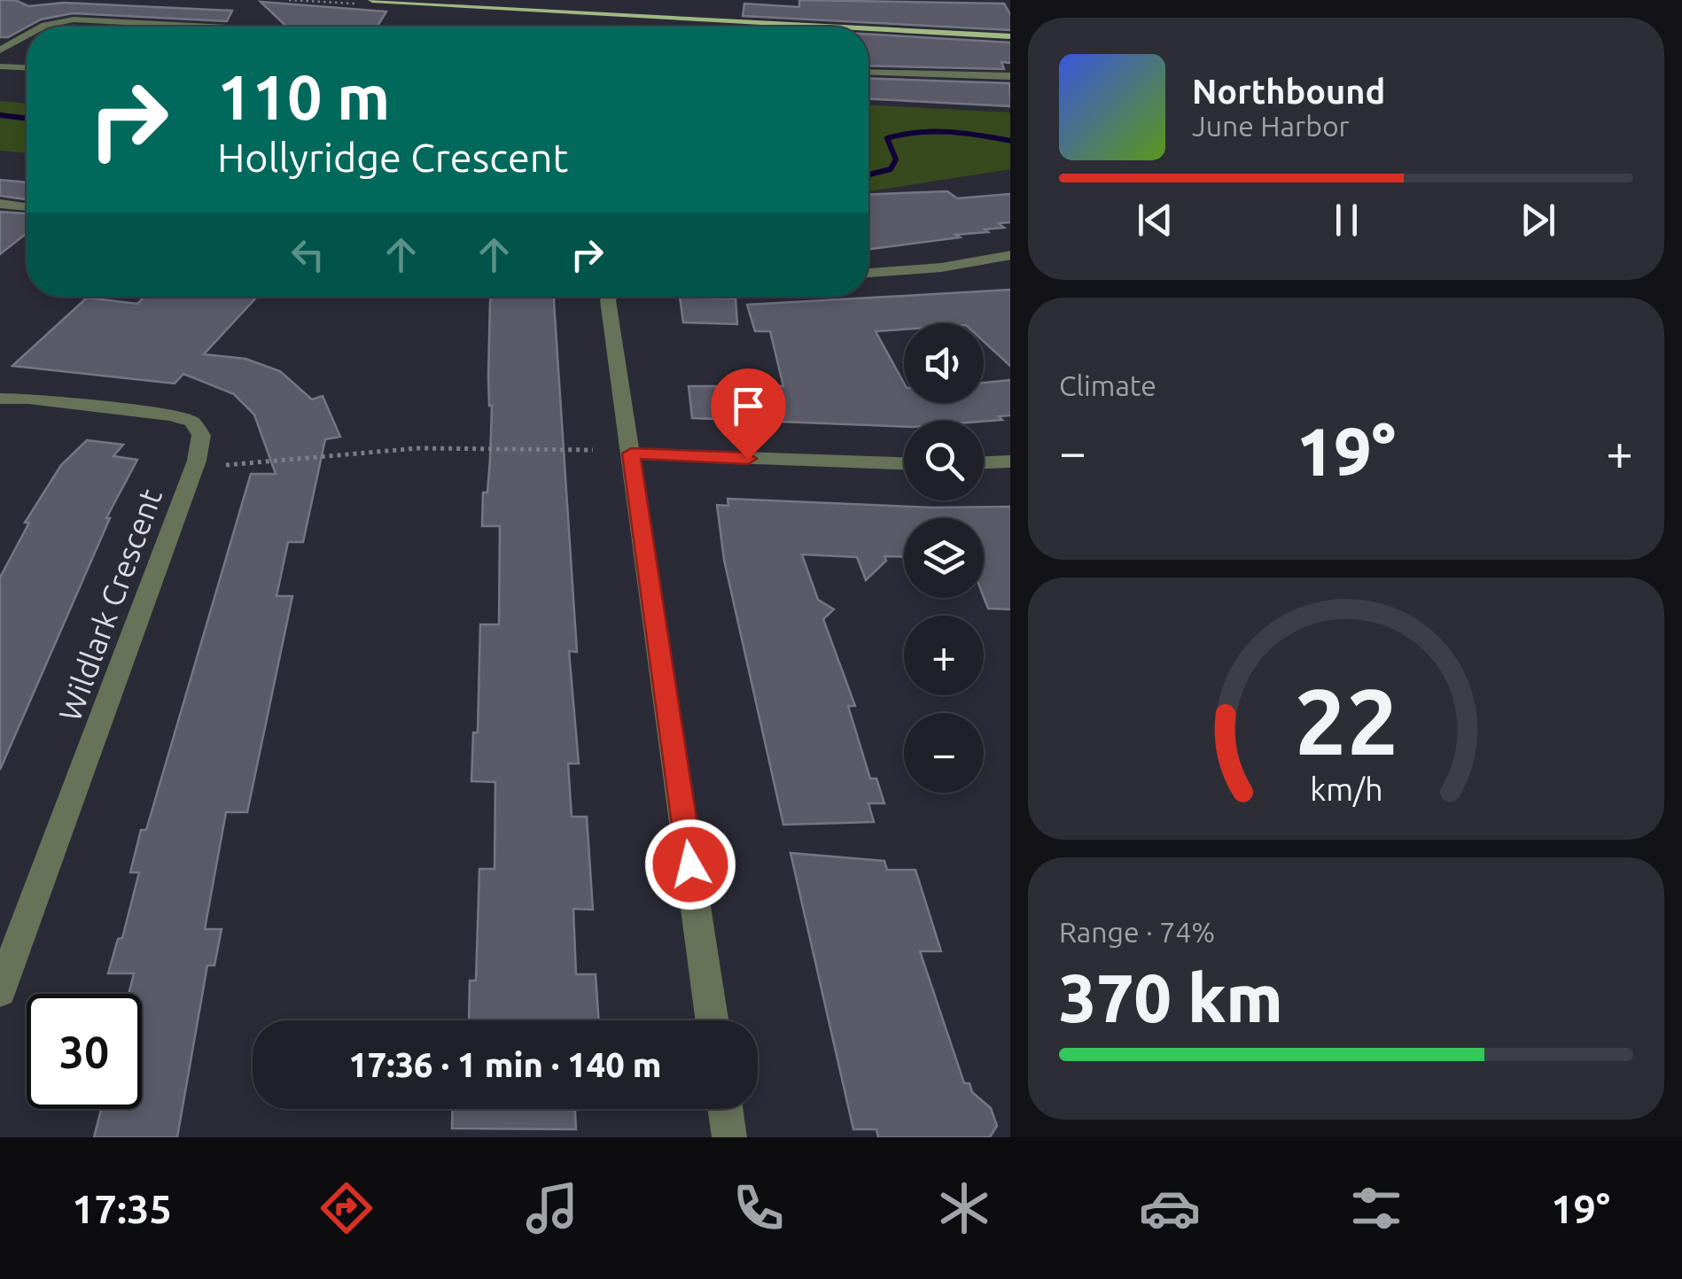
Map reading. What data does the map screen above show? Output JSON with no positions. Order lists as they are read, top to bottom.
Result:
{
  "streets": {
    "street": ["Wildlark Crescent"]
  },
  "page": {
    "turn": ["110 m", "Hollyridge Crescent"],
    "song": ["Northbound", "June Harbor"],
    "tile": [
      "Climate",
      ["Range · 74%", "370 km"]
    ],
    "map_buttons": ["+", "−"],
    "heat": ["−", "19°", "+"],
    "limit": "30",
    "trip": "17:36 · 1 min · 140 m",
    "tabs": ["17:35", "19°"],
    "gauge": ["22", "km/h"]
  }
}
